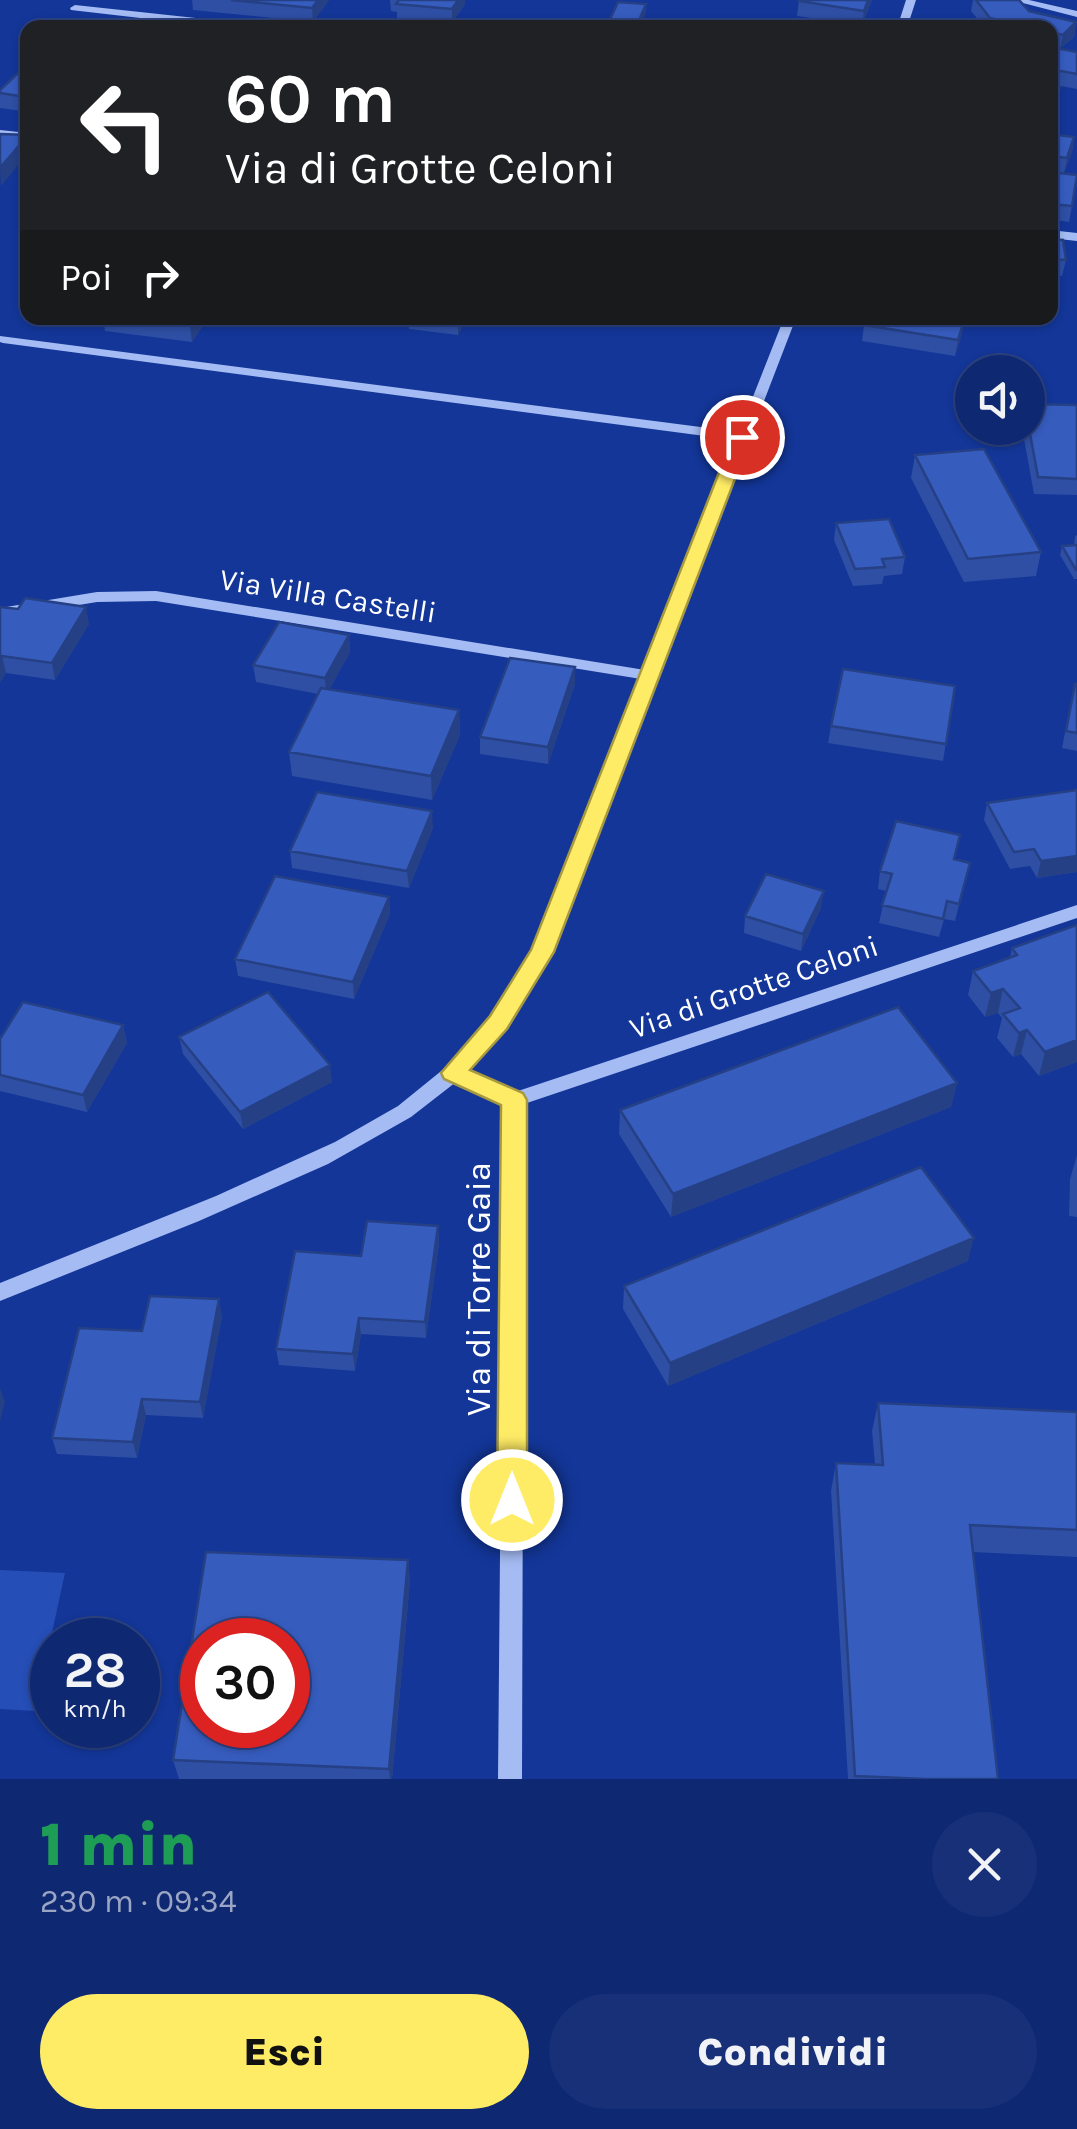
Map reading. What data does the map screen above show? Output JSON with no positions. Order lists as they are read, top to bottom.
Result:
{
  "streets": {
    "street": ["Via Villa Castelli", "Via di Grotte Celoni", "Via di Torre Gaia"]
  },
  "crossings": [
    ["Via di Grotte Celoni", "Via di Torre Gaia"]
  ],
  "page": {
    "turn": ["60 m", "Via di Grotte Celoni"],
    "then": "Poi",
    "speed": "28 km/h",
    "limit": "30",
    "heading": ["1 min", "230 m · 09:34"],
    "buttons": ["Esci", "Condividi"]
  }
}
